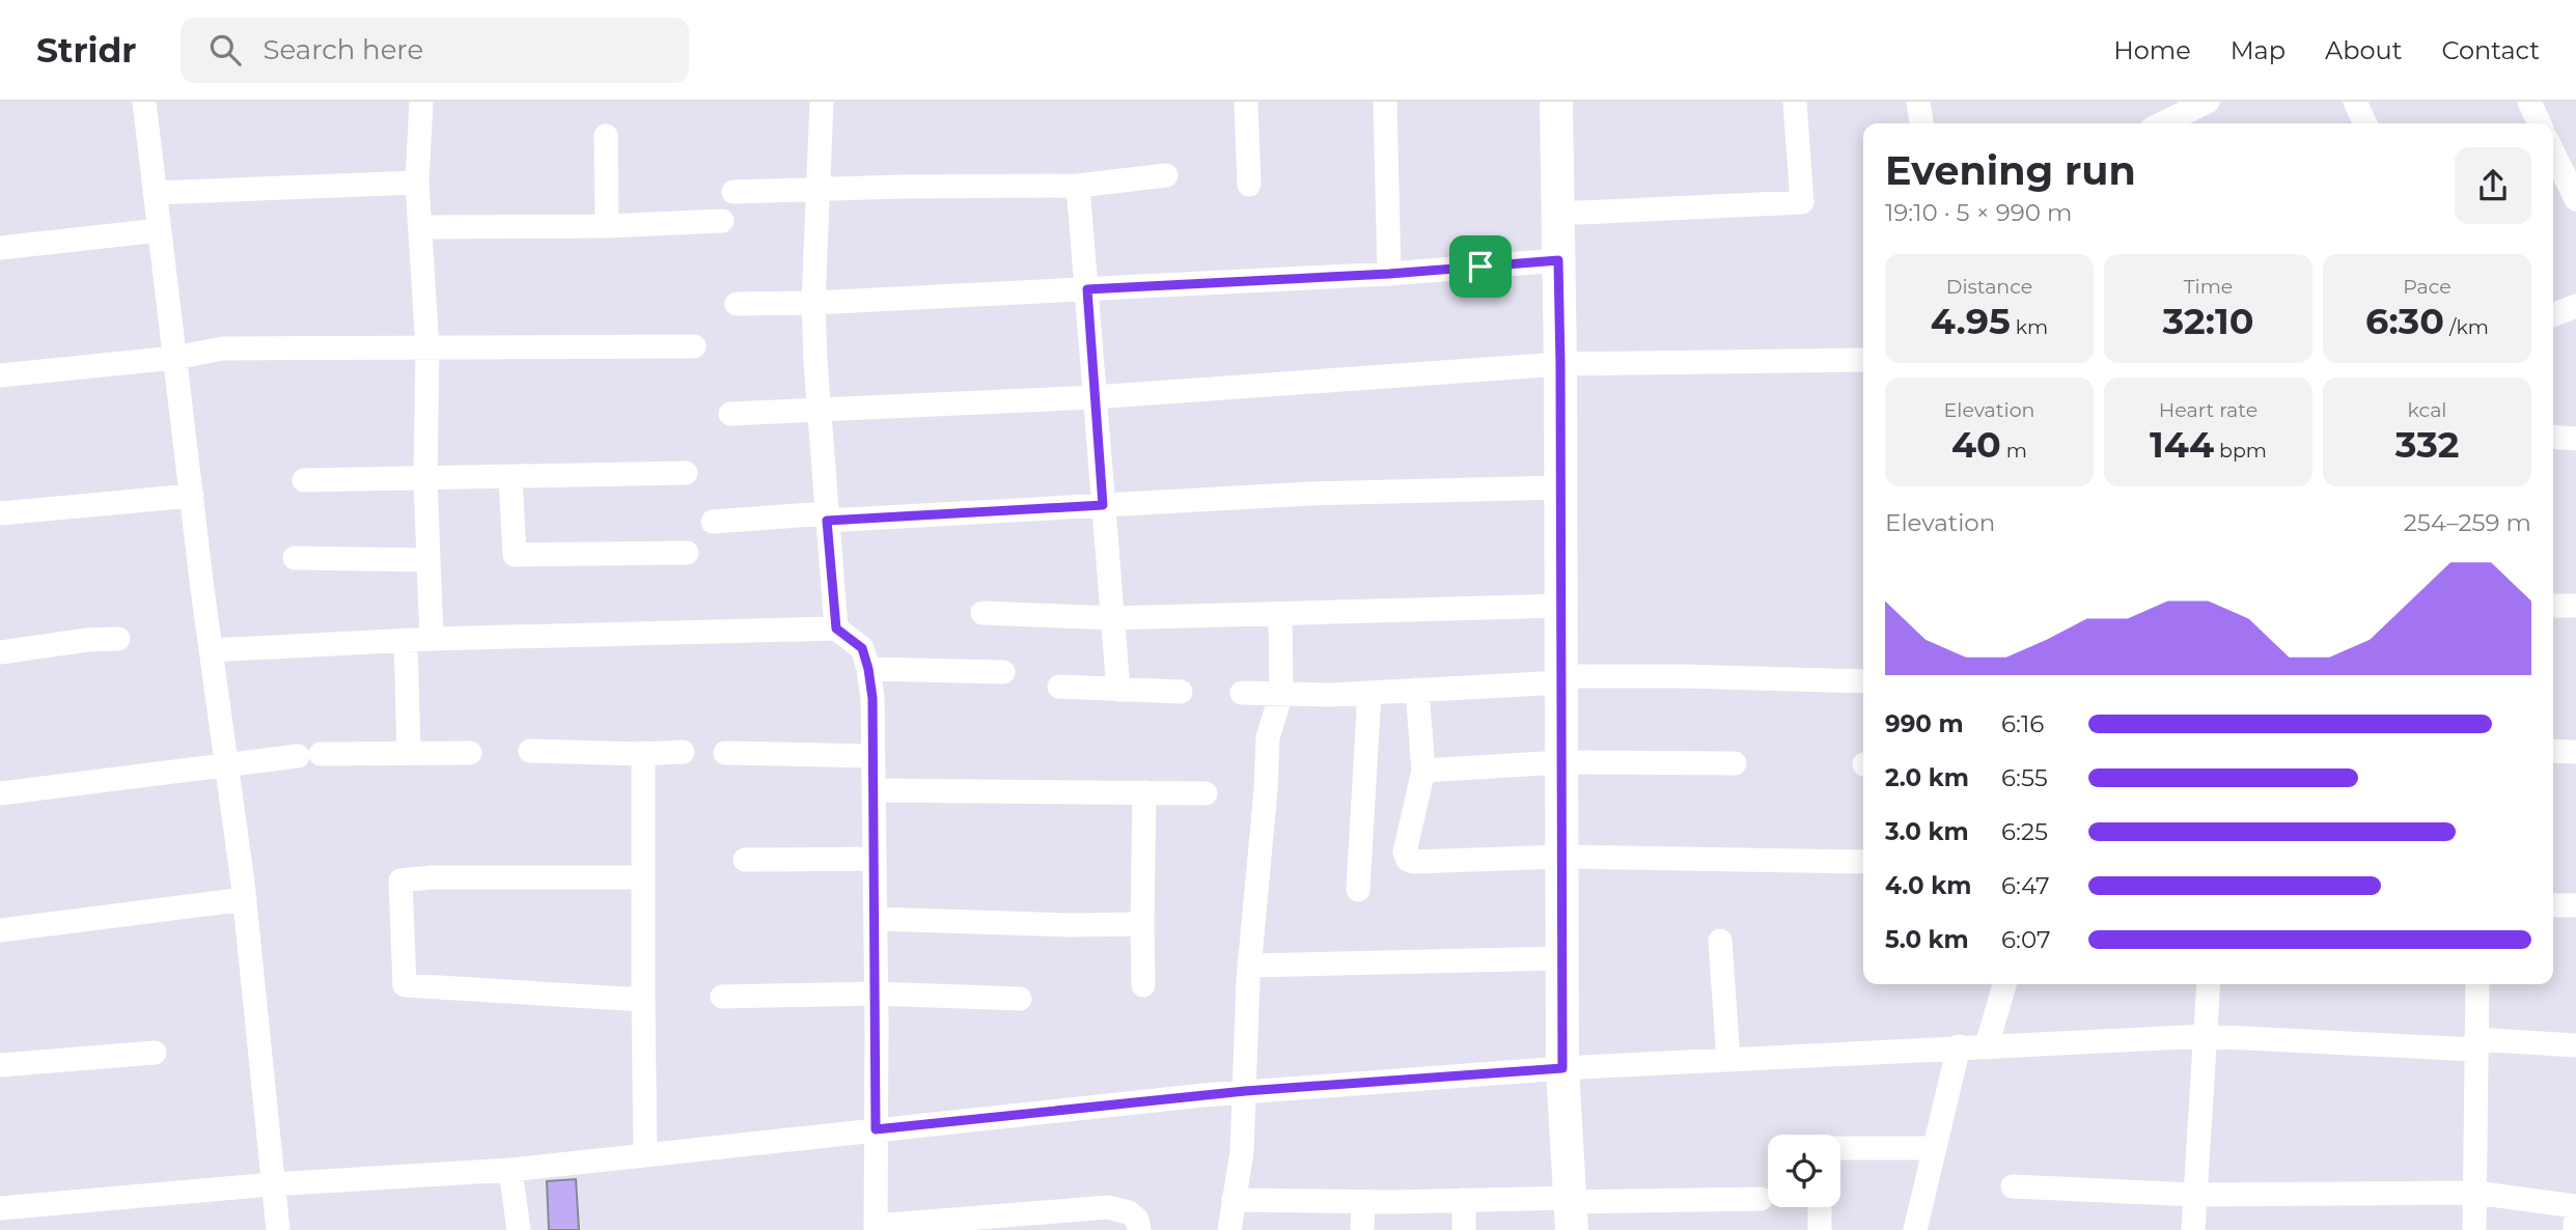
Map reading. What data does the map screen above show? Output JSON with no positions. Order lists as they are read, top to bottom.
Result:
{
  "page": {
    "header": "Stridr",
    "search": "Search here",
    "nav": [
      "Home",
      "Map",
      "About",
      "Contact"
    ],
    "heading": ["Evening run", "19:10 · 5 × 990 m"],
    "stats": [
      ["Distance", "4.95 km"],
      ["Time", "32:10"],
      ["Pace", "6:30 /km"],
      ["Elevation", "40 m"],
      ["Heart rate", "144 bpm"],
      ["kcal", "332"]
    ],
    "chart": ["Elevation", "254–259 m"],
    "list": [
      {
        "name": "990 m",
        "note": "6:16"
      },
      {
        "name": "2.0 km",
        "note": "6:55"
      },
      {
        "name": "3.0 km",
        "note": "6:25"
      },
      {
        "name": "4.0 km",
        "note": "6:47"
      },
      {
        "name": "5.0 km",
        "note": "6:07"
      }
    ]
  }
}
